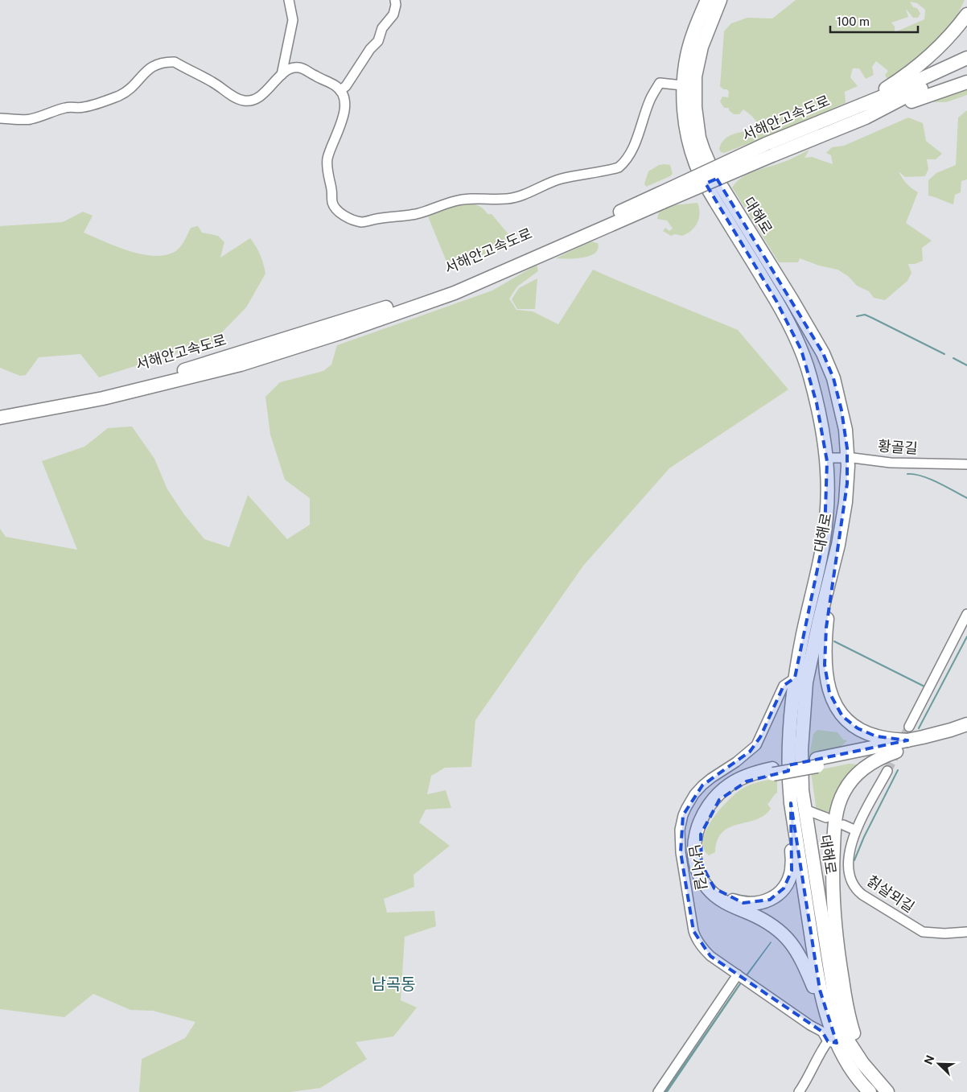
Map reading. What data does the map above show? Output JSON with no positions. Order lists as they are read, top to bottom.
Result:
{
  "streets": {
    "highway": ["서해안고속도로", "대해로"],
    "street": ["황골길", "남서1길", "칡살뫼길"]
  },
  "crossings": [
    ["대해로", "황골길"],
    ["대해로", "남서1길"]
  ],
  "districts": ["남곡동"],
  "scale_bar": "100 m",
  "north": "top left"
}
